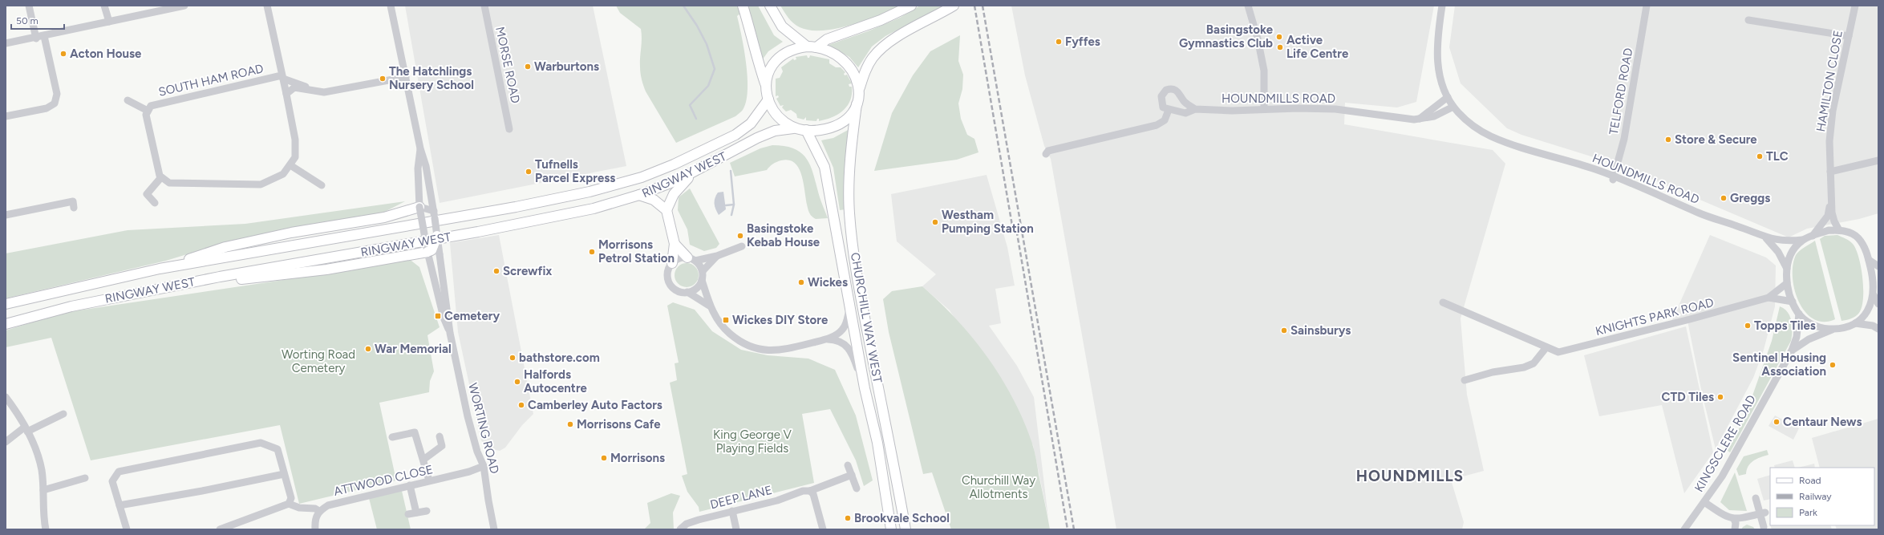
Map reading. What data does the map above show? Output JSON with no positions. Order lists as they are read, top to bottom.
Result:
{
  "streets": {
    "main road": ["RINGWAY WEST", "CHURCHILL WAY WEST"],
    "street": [
      "MORSE ROAD",
      "SOUTH HAM ROAD",
      "HAMILTON CLOSE",
      "TELFORD ROAD",
      "HOUNDMILLS ROAD",
      "KNIGHTS PARK ROAD",
      "WORTING ROAD",
      "KINGSCLERE ROAD",
      "ATTWOOD CLOSE",
      "DEEP LANE"
    ]
  },
  "crossings": [
    ["SOUTH HAM ROAD", "WORTING ROAD"],
    ["HAMILTON CLOSE", "HOUNDMILLS ROAD"],
    ["HAMILTON CLOSE", "KNIGHTS PARK ROAD"],
    ["HAMILTON CLOSE", "KINGSCLERE ROAD"],
    ["TELFORD ROAD", "HOUNDMILLS ROAD"],
    ["HOUNDMILLS ROAD", "KNIGHTS PARK ROAD"],
    ["HOUNDMILLS ROAD", "KINGSCLERE ROAD"],
    ["RINGWAY WEST", "CHURCHILL WAY WEST"],
    ["KNIGHTS PARK ROAD", "KINGSCLERE ROAD"],
    ["WORTING ROAD", "ATTWOOD CLOSE"]
  ],
  "districts": ["HOUNDMILLS"],
  "parks": ["Worting Road Cemetery", "King George V Playing Fields", "Churchill Way Allotments"],
  "places": {
    "other": [
      "Basingstoke Gymnastics Club",
      "Fyffes",
      "Active Life Centre",
      "Acton House",
      "Warburtons",
      "The Hatchlings Nursery School",
      "Store & Secure",
      "TLC",
      "Tufnells Parcel Express",
      "Greggs",
      "Westham Pumping Station",
      "Basingstoke Kebab House",
      "Morrisons Petrol Station",
      "Screwfix",
      "Wickes",
      "Topps Tiles",
      "Sainsburys",
      "War Memorial",
      "bathstore.com",
      "Sentinel Housing Association",
      "Halfords Autocentre",
      "CTD Tiles",
      "Camberley Auto Factors",
      "Centaur News",
      "Morrisons Cafe",
      "Morrisons",
      "Brookvale School"
    ],
    "transit": ["Cemetery", "Wickes DIY Store"]
  },
  "legend": ["Road", "Railway", "Park"],
  "scale_bar": "50 m"
}
